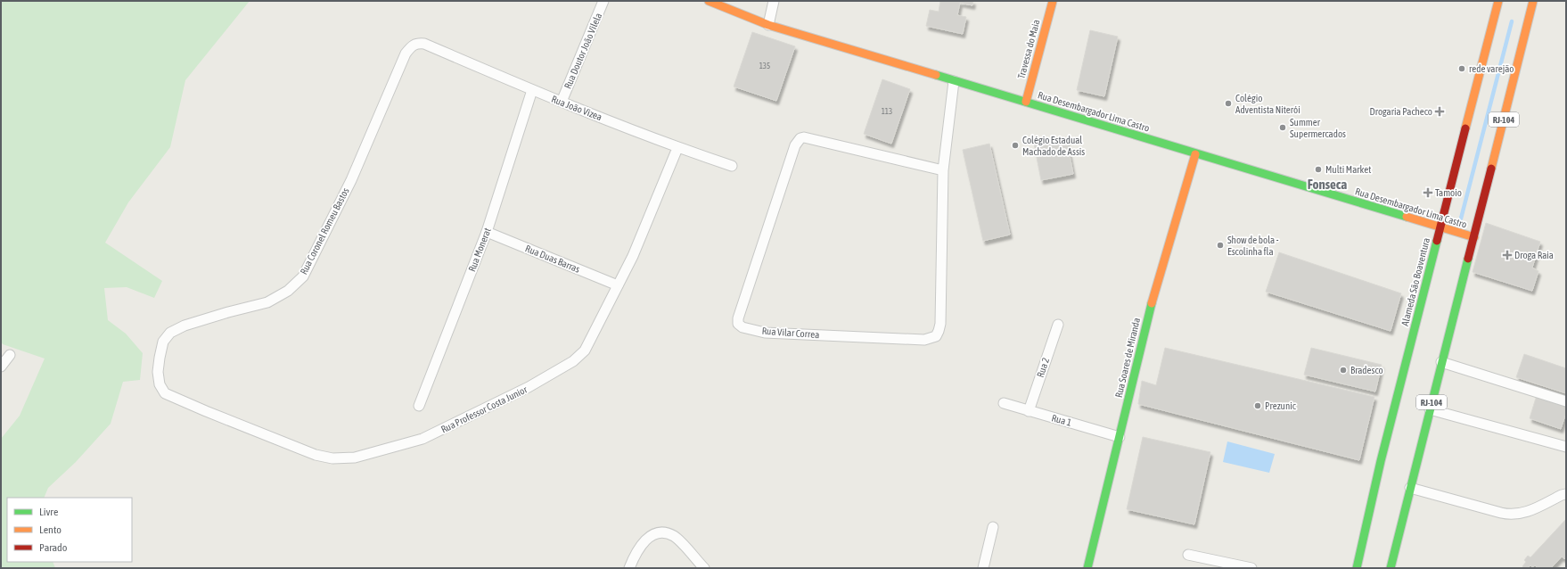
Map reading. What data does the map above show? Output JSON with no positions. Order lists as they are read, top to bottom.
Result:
{
  "streets": {
    "main road": [
      "Travessa do Maia",
      "Rua Desembargador Lima Castro",
      "RJ-104",
      "Alameda São Boaventura",
      "Rua Soares de Miranda"
    ],
    "street": [
      "Rua Doutor João Vilela",
      "Rua João Vizea",
      "Rua Coronel Romeu Bastos",
      "Rua Monerat",
      "Rua Duas Barras",
      "Rua Vilar Correa",
      "Rua 2",
      "Rua Professor Costa Junior",
      "Rua 1"
    ]
  },
  "crossings": [
    ["Travessa do Maia", "Rua Desembargador Lima Castro"],
    ["Rua Doutor João Vilela", "Rua João Vizea"],
    ["Rua João Vizea", "Rua Coronel Romeu Bastos"],
    ["Rua João Vizea", "Rua Monerat"],
    ["Rua João Vizea", "Rua Professor Costa Junior"],
    ["Rua Desembargador Lima Castro", "RJ-104"],
    ["Rua Desembargador Lima Castro", "Alameda São Boaventura"],
    ["Rua Desembargador Lima Castro", "Rua Vilar Correa"],
    ["Rua Desembargador Lima Castro", "Rua Soares de Miranda"],
    ["Rua Coronel Romeu Bastos", "Rua Professor Costa Junior"],
    ["Rua Monerat", "Rua Duas Barras"],
    ["Rua Duas Barras", "Rua Professor Costa Junior"],
    ["Rua Soares de Miranda", "Rua 1"],
    ["Rua 2", "Rua 1"]
  ],
  "districts": ["Fonseca"],
  "places": {
    "other": [
      "rede varejão",
      "Colégio Adventista Niterói",
      "Summer Supermercados",
      "Colégio Estadual Machado de Assis",
      "Multi Market",
      "Show de bola - Escolinha fla",
      "Bradesco",
      "Prezunic"
    ],
    "health": ["Drogaria Pacheco", "Tamoio", "Droga Raia"]
  },
  "house_numbers": ["135", "113"],
  "legend": ["Livre", "Lento", "Parado"]
}
